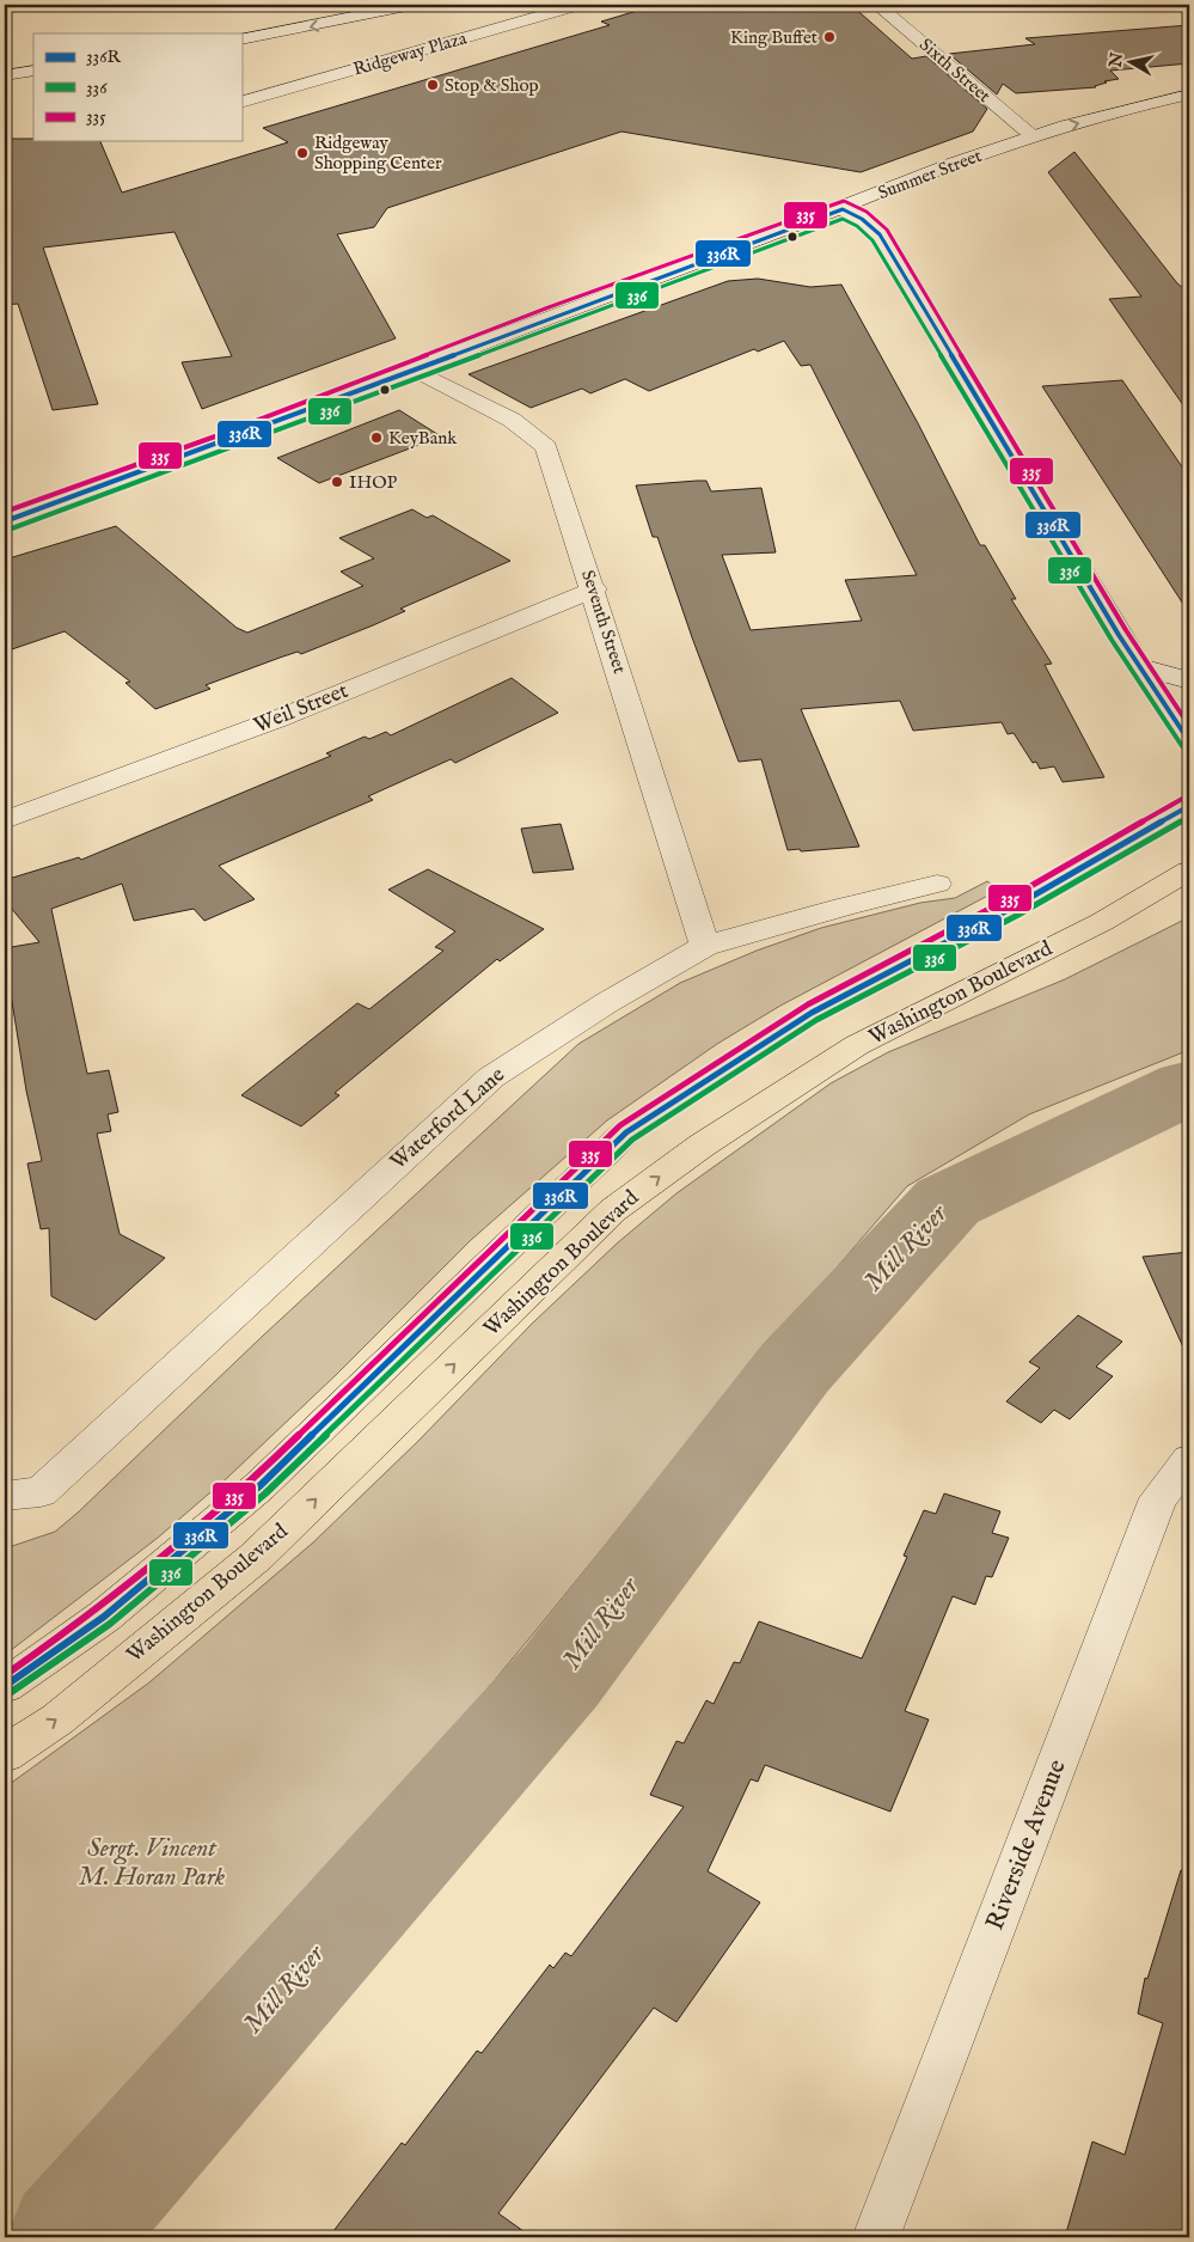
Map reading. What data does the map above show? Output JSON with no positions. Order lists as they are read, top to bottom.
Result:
{
  "streets": {
    "main road": ["Washington Boulevard"],
    "street": [
      "Ridgeway Plaza",
      "Sixth Street",
      "Summer Street",
      "Seventh Street",
      "Weil Street",
      "Waterford Lane",
      "Riverside Avenue"
    ]
  },
  "crossings": [
    ["Sixth Street", "Summer Street"],
    ["Summer Street", "Seventh Street"],
    ["Seventh Street", "Weil Street"],
    ["Seventh Street", "Waterford Lane"]
  ],
  "water": ["Mill River"],
  "parks": ["Sergt. Vincent M. Horan Park"],
  "places": [
    "King Buffet",
    "Stop & Shop",
    "Ridgeway Shopping Center",
    "KeyBank",
    "IHOP"
  ],
  "lines": ["transit line 335", "transit line 336R", "transit line 336"],
  "legend": ["336R", "336", "335"],
  "north": "left"
}
